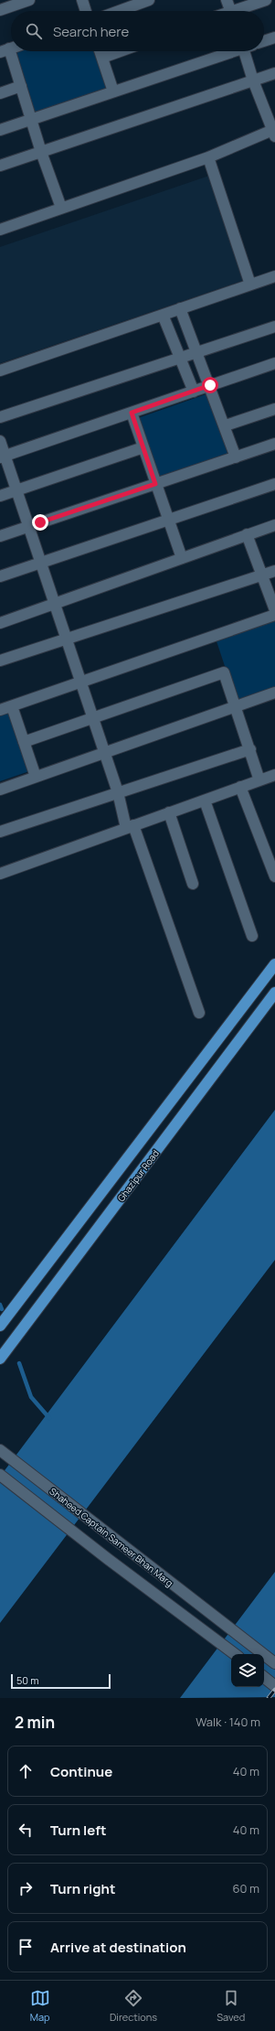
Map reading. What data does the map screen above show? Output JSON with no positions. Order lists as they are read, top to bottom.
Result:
{
  "streets": {
    "main road": ["Ghazipur Road"],
    "street": ["Shaheed Captain Sameer Bhan Marg"]
  },
  "scale_bar": "50 m",
  "page": {
    "search": "Search here",
    "scale": "50 m",
    "heading": ["2 min", "Walk · 140 m"],
    "list": [
      ["Continue", "40 m"],
      ["Turn left", "40 m"],
      ["Turn right", "60 m"],
      "Arrive at destination"
    ],
    "nav": ["Map", "Directions", "Saved"]
  }
}
